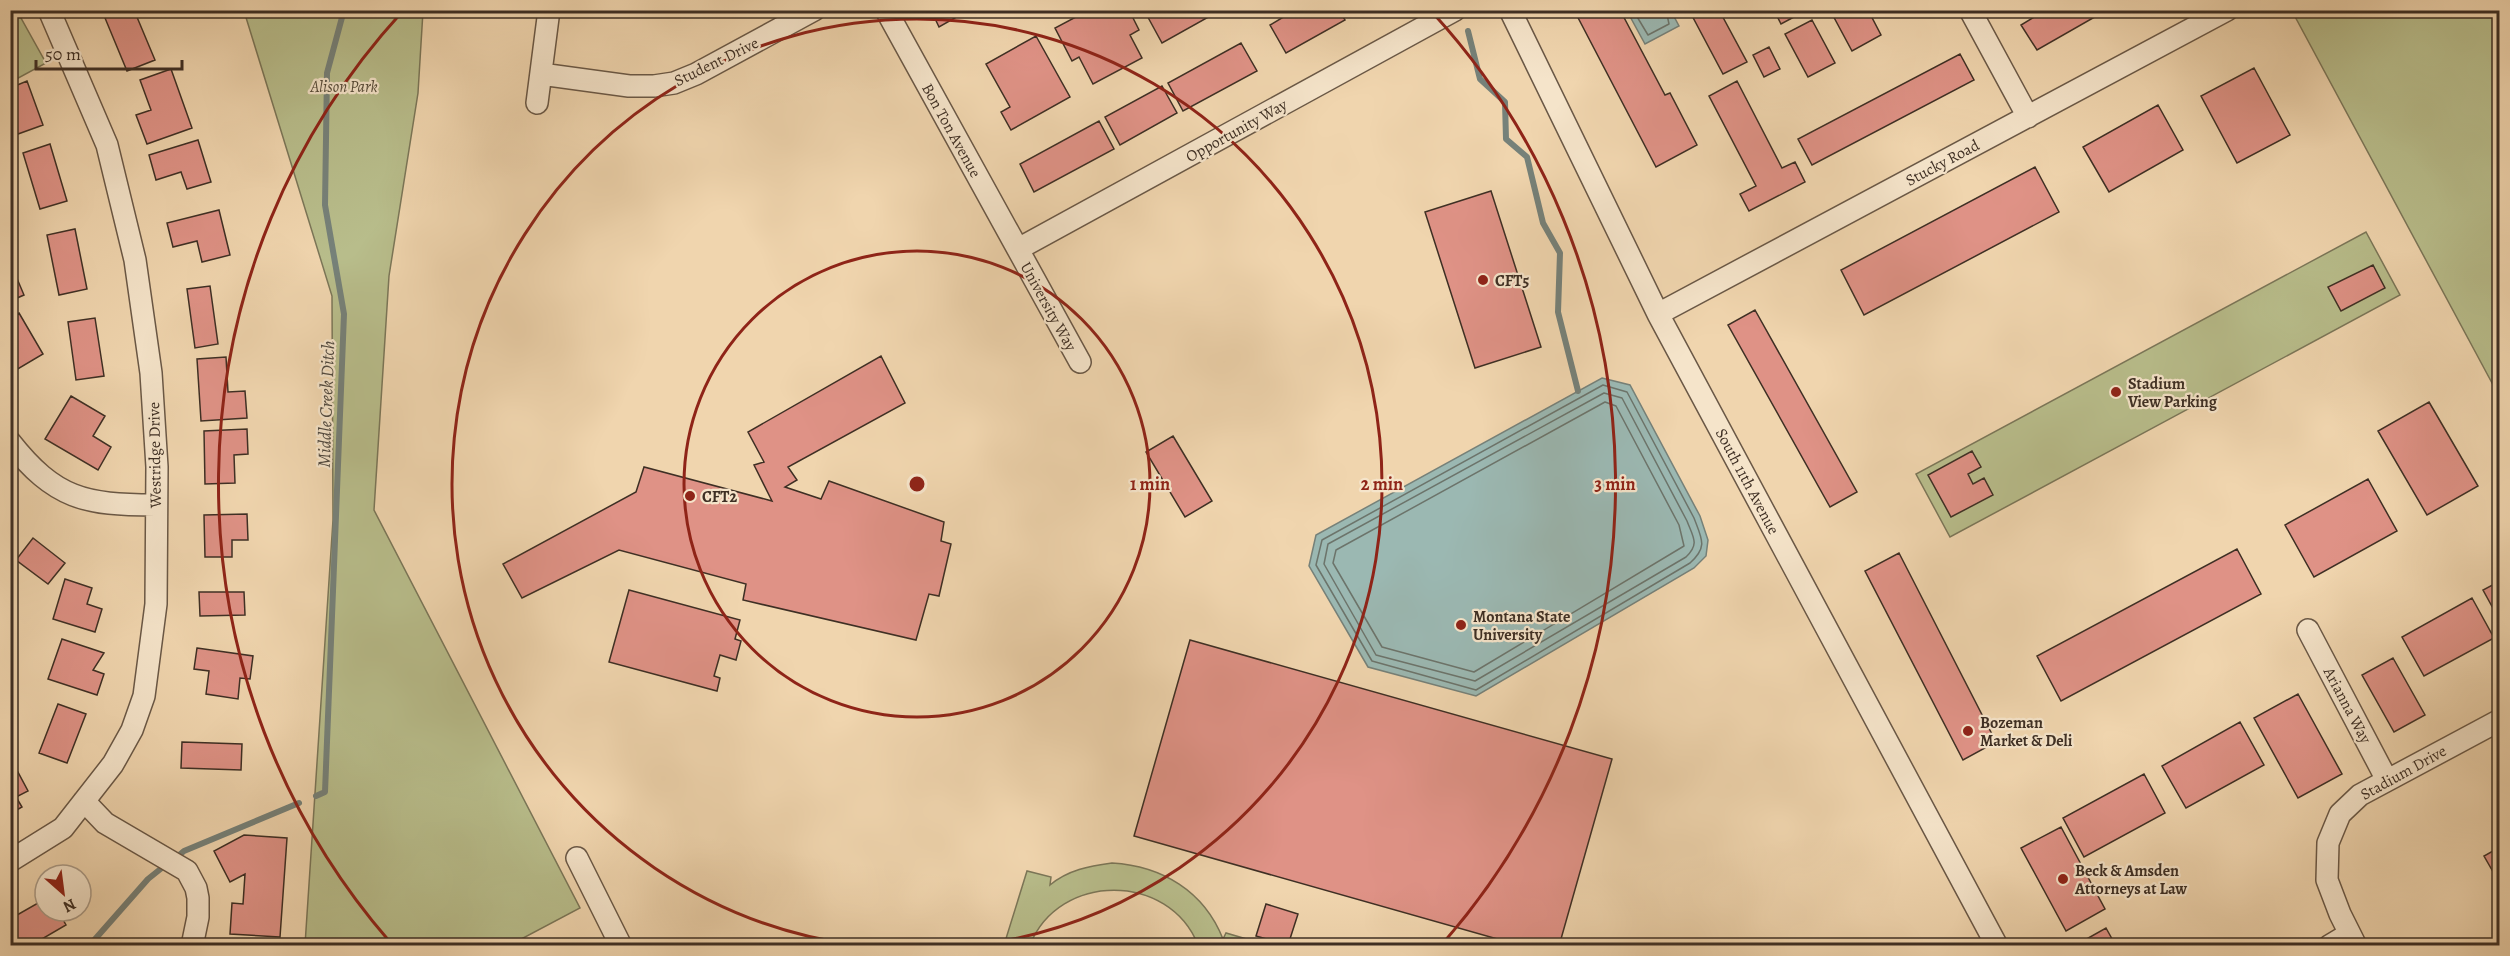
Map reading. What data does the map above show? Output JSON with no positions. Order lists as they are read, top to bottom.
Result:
{
  "streets": {
    "street": [
      "Student Drive",
      "Bon Ton Avenue",
      "Opportunity Way",
      "Stucky Road",
      "University Way",
      "Westridge Drive",
      "South 11th Avenue",
      "Arianna Way",
      "Stadium Drive"
    ]
  },
  "crossings": [
    ["Bon Ton Avenue", "Opportunity Way"],
    ["Bon Ton Avenue", "University Way"],
    ["Opportunity Way", "University Way"],
    ["Stucky Road", "South 11th Avenue"],
    ["Arianna Way", "Stadium Drive"]
  ],
  "water": ["Middle Creek Ditch"],
  "parks": ["Alison Park"],
  "places": [
    "CFT5",
    "Stadium View Parking",
    "CFT2",
    "Montana State University",
    "Bozeman Market & Deli",
    "Beck & Amsden Attorneys at Law"
  ],
  "scale_bar": "50 m",
  "north": "bottom right",
  "rings": ["1 min", "2 min", "3 min"]
}
